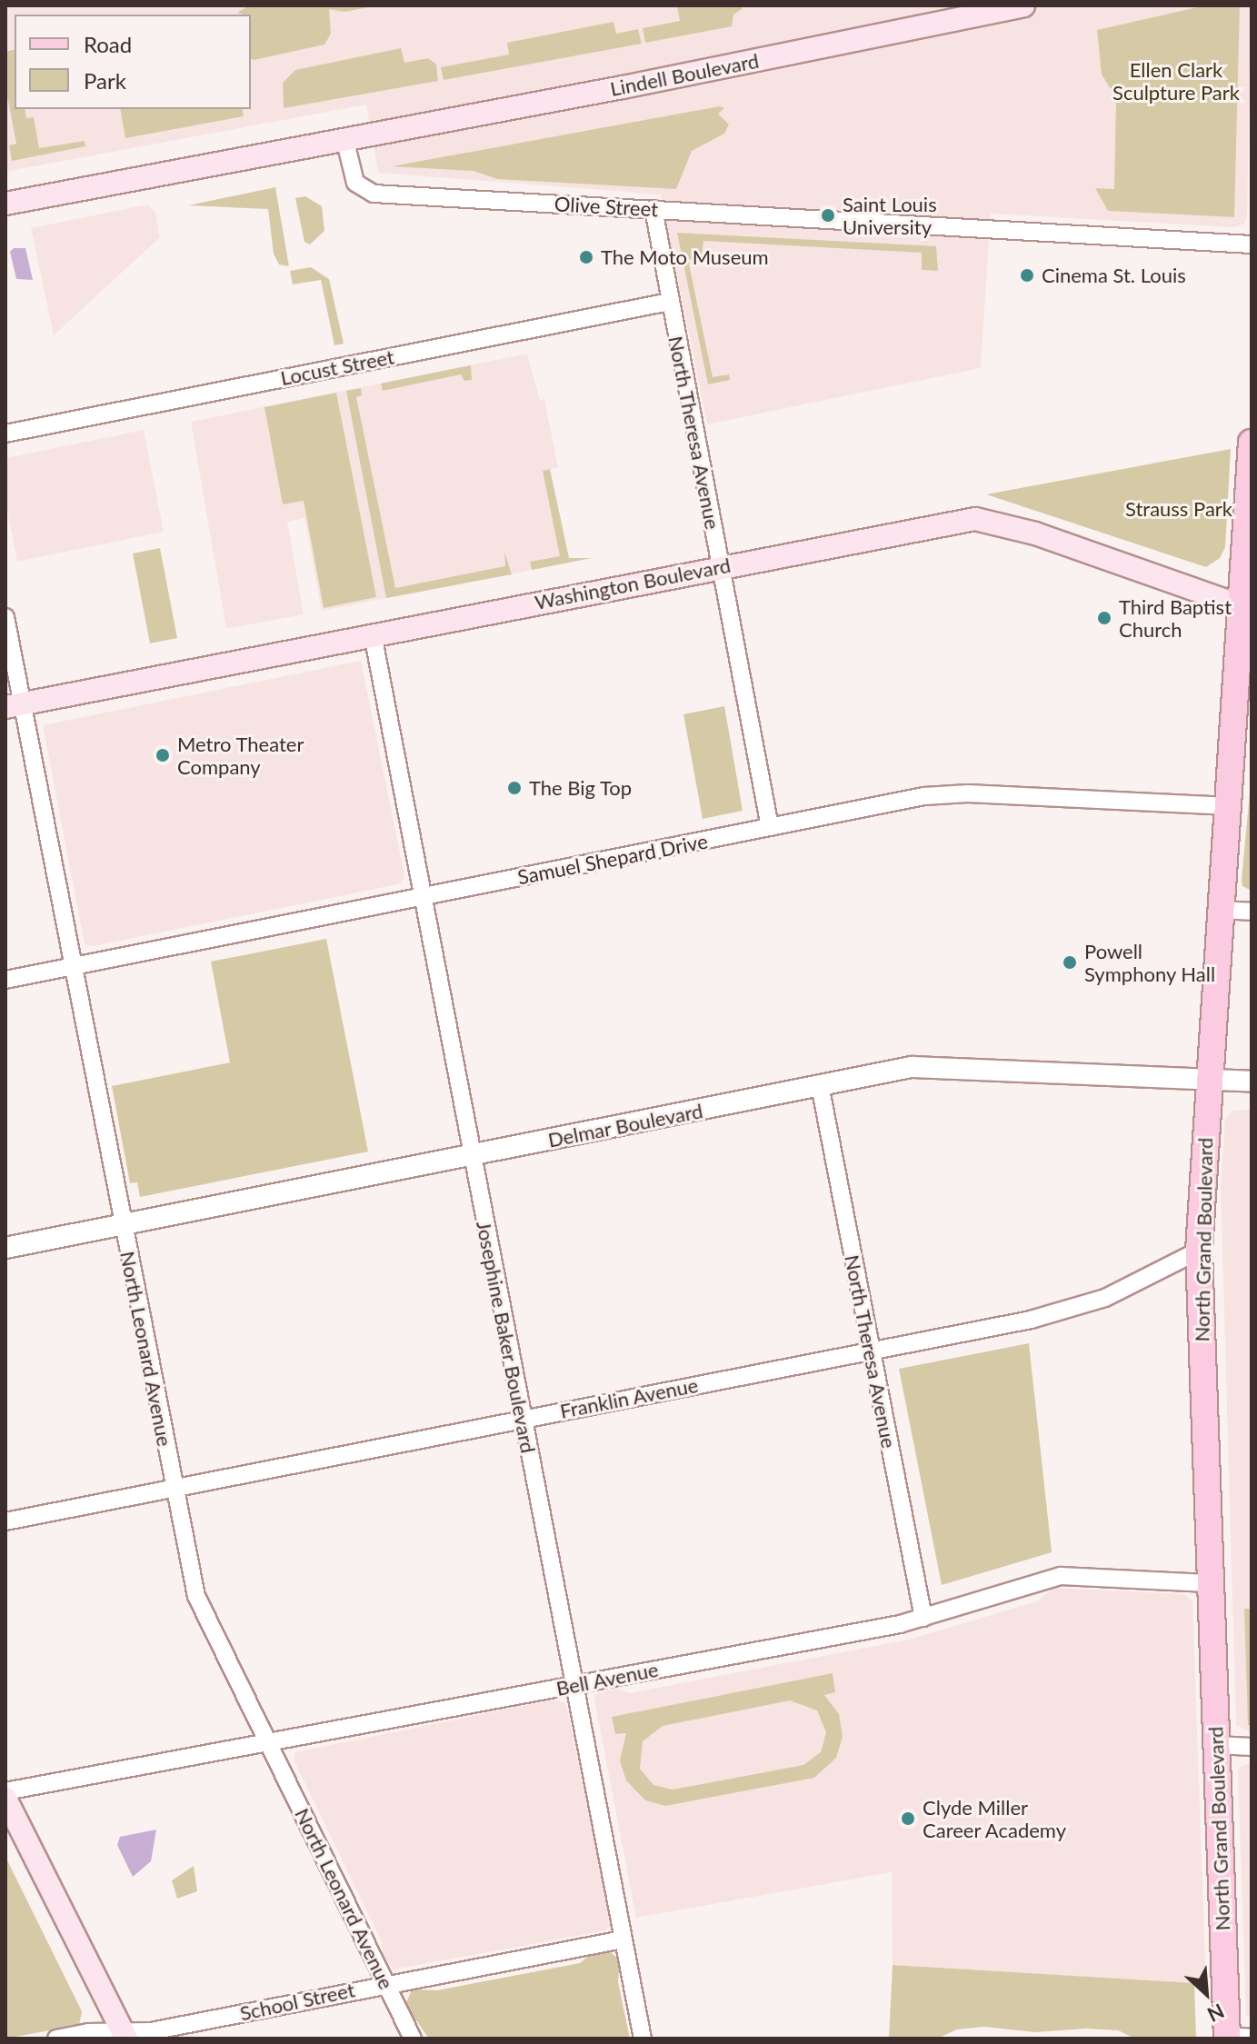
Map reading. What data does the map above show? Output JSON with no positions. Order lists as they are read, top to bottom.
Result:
{
  "streets": {
    "main road": ["Lindell Boulevard", "Washington Boulevard", "North Grand Boulevard"],
    "street": [
      "Olive Street",
      "Locust Street",
      "North Theresa Avenue",
      "Samuel Shepard Drive",
      "Delmar Boulevard",
      "Josephine Baker Boulevard",
      "North Leonard Avenue",
      "Franklin Avenue",
      "Bell Avenue",
      "School Street"
    ]
  },
  "crossings": [
    ["Lindell Boulevard", "Olive Street"],
    ["Olive Street", "North Theresa Avenue"],
    ["Locust Street", "North Theresa Avenue"],
    ["North Theresa Avenue", "Washington Boulevard"],
    ["North Theresa Avenue", "Samuel Shepard Drive"],
    ["North Theresa Avenue", "Delmar Boulevard"],
    ["North Theresa Avenue", "Franklin Avenue"],
    ["North Theresa Avenue", "Bell Avenue"],
    ["Washington Boulevard", "North Grand Boulevard"],
    ["Washington Boulevard", "Josephine Baker Boulevard"],
    ["Washington Boulevard", "North Leonard Avenue"],
    ["Samuel Shepard Drive", "North Grand Boulevard"],
    ["Samuel Shepard Drive", "Josephine Baker Boulevard"],
    ["Samuel Shepard Drive", "North Leonard Avenue"],
    ["Delmar Boulevard", "North Grand Boulevard"],
    ["Delmar Boulevard", "Josephine Baker Boulevard"],
    ["Delmar Boulevard", "North Leonard Avenue"],
    ["North Grand Boulevard", "Franklin Avenue"],
    ["North Grand Boulevard", "Bell Avenue"],
    ["Josephine Baker Boulevard", "Franklin Avenue"],
    ["Josephine Baker Boulevard", "Bell Avenue"],
    ["Josephine Baker Boulevard", "School Street"],
    ["North Leonard Avenue", "Franklin Avenue"],
    ["North Leonard Avenue", "Bell Avenue"],
    ["North Leonard Avenue", "School Street"]
  ],
  "parks": ["Ellen Clark Sculpture Park", "Strauss Park"],
  "places": [
    "Saint Louis University",
    "The Moto Museum",
    "Cinema St. Louis",
    "Third Baptist Church",
    "Metro Theater Company",
    "The Big Top",
    "Powell Symphony Hall",
    "Clyde Miller Career Academy"
  ],
  "legend": ["Road", "Park"],
  "north": "bottom right"
}
